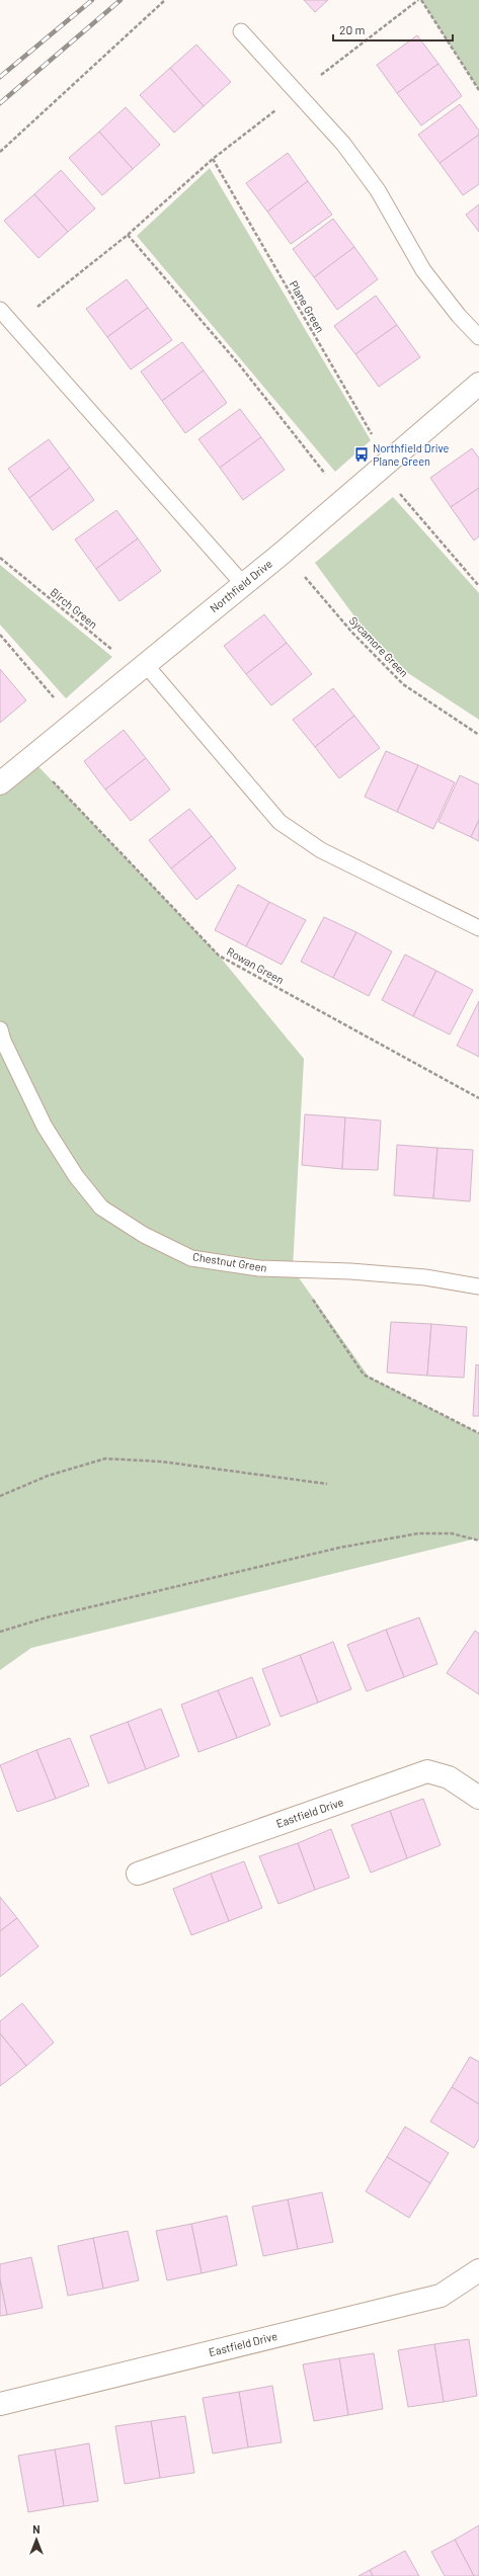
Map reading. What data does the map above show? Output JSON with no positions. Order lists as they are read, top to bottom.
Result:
{
  "streets": {
    "street": ["Northfield Drive", "Eastfield Drive"],
    "lane": ["Chestnut Green"],
    "path": [
      "Plane Green",
      "Birch Green",
      "Sycamore Green",
      "Rowan Green"
    ]
  },
  "crossings": [
    ["Plane Green", "Northfield Drive"],
    ["Northfield Drive", "Birch Green"],
    ["Northfield Drive", "Sycamore Green"],
    ["Northfield Drive", "Rowan Green"]
  ],
  "places": {
    "bus stop": ["Northfield Drive Plane Green"]
  },
  "scale_bar": "20 m",
  "north": "top"
}
